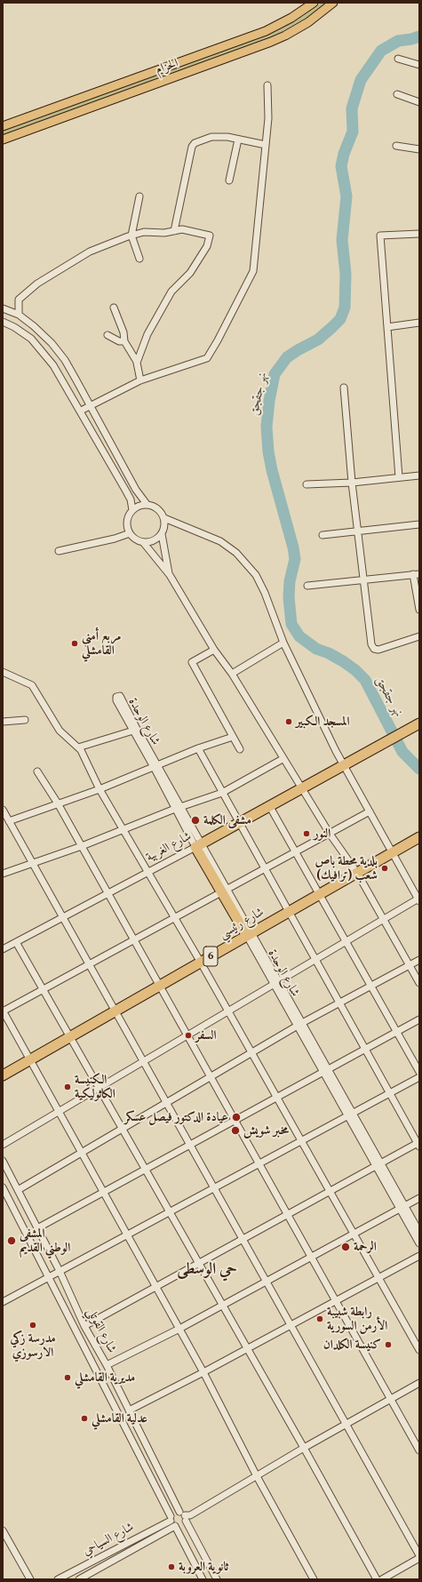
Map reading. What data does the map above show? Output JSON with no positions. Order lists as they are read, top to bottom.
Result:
{
  "streets": {
    "highway": [
      "شارع الوحدة",
      "شارع الغربية",
      "شارع رئيسي",
      "6"
    ],
    "main road": ["الحزام"],
    "street": ["شارع القوتلي", "شارع السياحي"]
  },
  "crossings": [
    ["شارع الوحدة", "شارع الغربية"],
    ["شارع الوحدة", "شارع رئيسي"],
    ["شارع القوتلي", "شارع السياحي"]
  ],
  "districts": ["حي الوسطى"],
  "water": ["نهر جقجق"],
  "places": [
    "مربع أمني القامشلي",
    "المسجد الكبير",
    "مشفى الكلمة",
    "النور",
    "بلدية محطة باص شعب (ترافيك)",
    "السفر",
    "الكنيسة الكاثوليكية",
    "عيادة الدكتور فيصل عسكر",
    "مخبر شويش",
    "المشفى الوطني القديم",
    "الرحمة",
    "رابطة شبيبة اﻷرمن السورية",
    "مدرسة زكي الارسوزي",
    "كنيسة الكلدان",
    "مديرية القامشلي",
    "عدلية القامشلي",
    "ثانوية العروبة"
  ]
}
